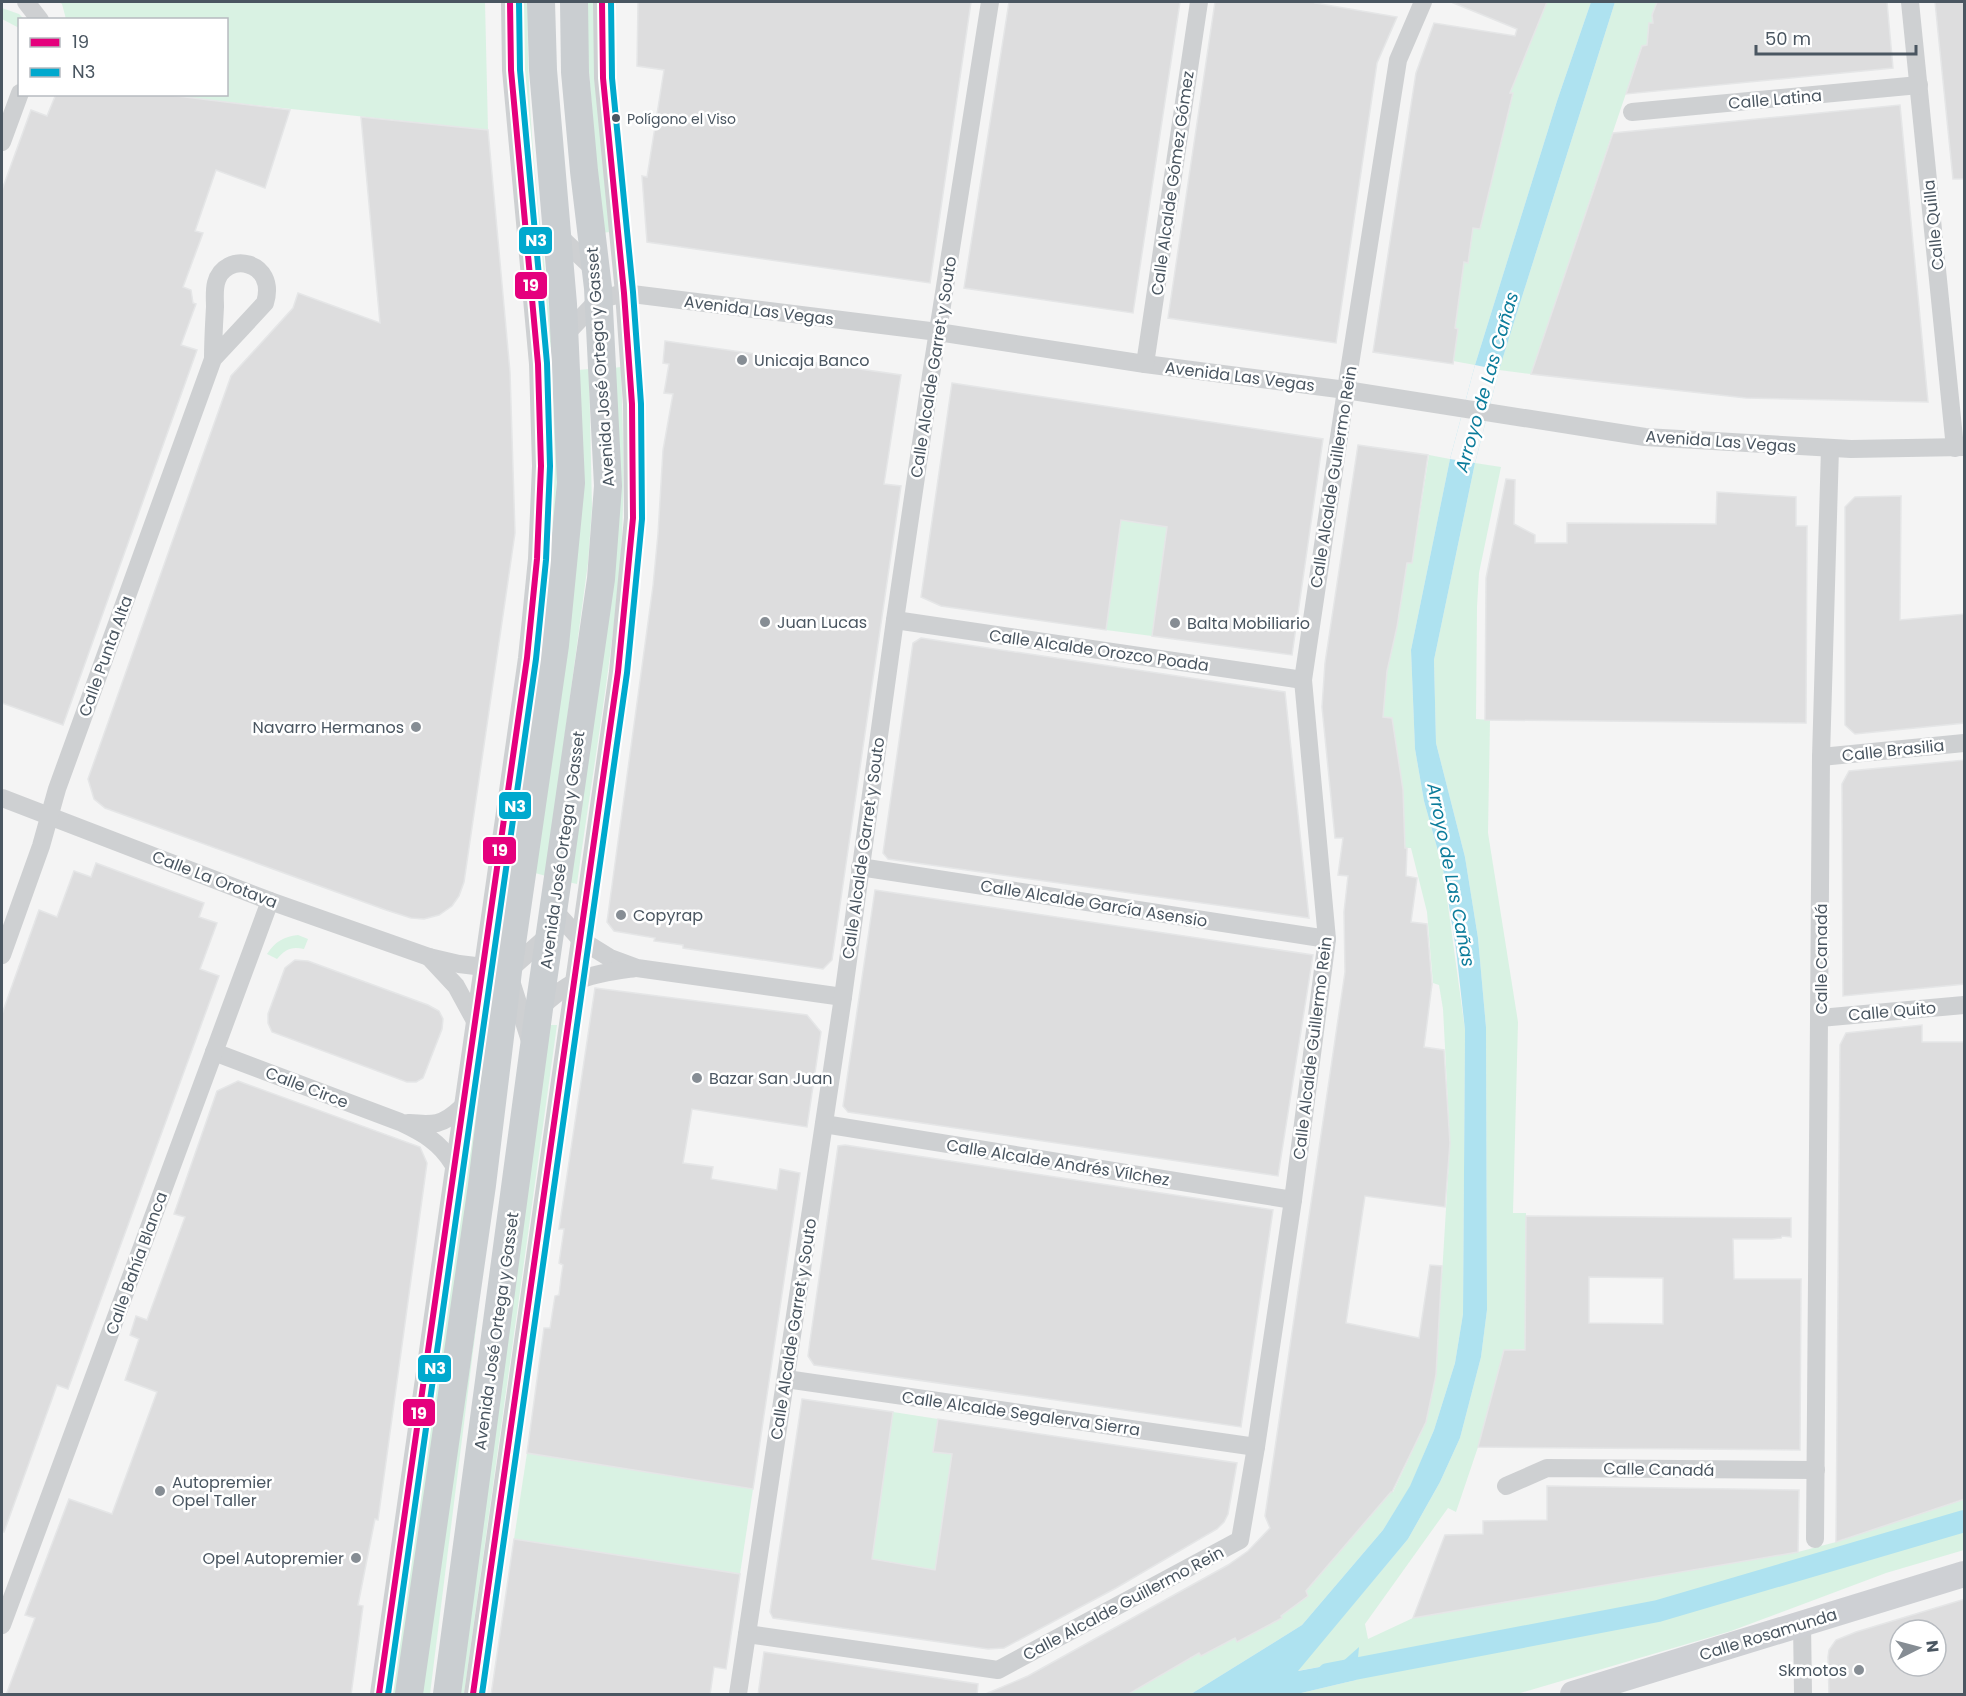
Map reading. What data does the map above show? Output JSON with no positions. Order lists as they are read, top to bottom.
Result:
{
  "streets": {
    "main road": ["Avenida José Ortega y Gasset", "Calle Rosamunda"],
    "street": [
      "Calle Latina",
      "Calle Alcalde Gómez Gómez",
      "Calle Quilla",
      "Avenida Las Vegas",
      "Calle Alcalde Garret y Souto",
      "Calle Alcalde Guillermo Rein",
      "Calle Alcalde Orozco Poada",
      "Calle Punta Alta",
      "Calle Brasilia",
      "Calle La Orotava",
      "Calle Alcalde García Asensio",
      "Calle Canadá",
      "Calle Quito",
      "Calle Circe",
      "Calle Alcalde Andrés Vílchez",
      "Calle Bahía Blanca",
      "Calle Alcalde Segalerva Sierra"
    ]
  },
  "crossings": [
    ["Calle Latina", "Calle Quilla"],
    ["Calle Alcalde Gómez Gómez", "Avenida Las Vegas"],
    ["Calle Quilla", "Avenida Las Vegas"],
    ["Avenida Las Vegas", "Avenida José Ortega y Gasset"],
    ["Avenida Las Vegas", "Calle Alcalde Garret y Souto"],
    ["Avenida Las Vegas", "Calle Alcalde Guillermo Rein"],
    ["Avenida Las Vegas", "Calle Canadá"],
    ["Avenida José Ortega y Gasset", "Calle La Orotava"],
    ["Avenida José Ortega y Gasset", "Calle Circe"],
    ["Calle Alcalde Garret y Souto", "Calle Alcalde Guillermo Rein"],
    ["Calle Alcalde Garret y Souto", "Calle Alcalde Orozco Poada"],
    ["Calle Alcalde Garret y Souto", "Calle Alcalde García Asensio"],
    ["Calle Alcalde Garret y Souto", "Calle Alcalde Andrés Vílchez"],
    ["Calle Alcalde Garret y Souto", "Calle Alcalde Segalerva Sierra"],
    ["Calle Alcalde Guillermo Rein", "Calle Alcalde Orozco Poada"],
    ["Calle Alcalde Guillermo Rein", "Calle Alcalde García Asensio"],
    ["Calle Alcalde Guillermo Rein", "Calle Alcalde Andrés Vílchez"],
    ["Calle Alcalde Guillermo Rein", "Calle Alcalde Segalerva Sierra"],
    ["Calle Punta Alta", "Calle La Orotava"],
    ["Calle Brasilia", "Calle Canadá"],
    ["Calle La Orotava", "Calle Bahía Blanca"],
    ["Calle Canadá", "Calle Quito"],
    ["Calle Circe", "Calle Bahía Blanca"]
  ],
  "water": ["Arroyo de Las Cañas"],
  "places": [
    "Polígono el Viso",
    "Unicaja Banco",
    "Juan Lucas",
    "Balta Mobiliario",
    "Navarro Hermanos",
    "Copyrap",
    "Bazar San Juan",
    "Autopremier Opel Taller",
    "Opel Autopremier",
    "Skmotos"
  ],
  "lines": ["transit line 19", "transit line N3"],
  "legend": ["19", "N3"],
  "scale_bar": "50 m",
  "north": "right"
}
